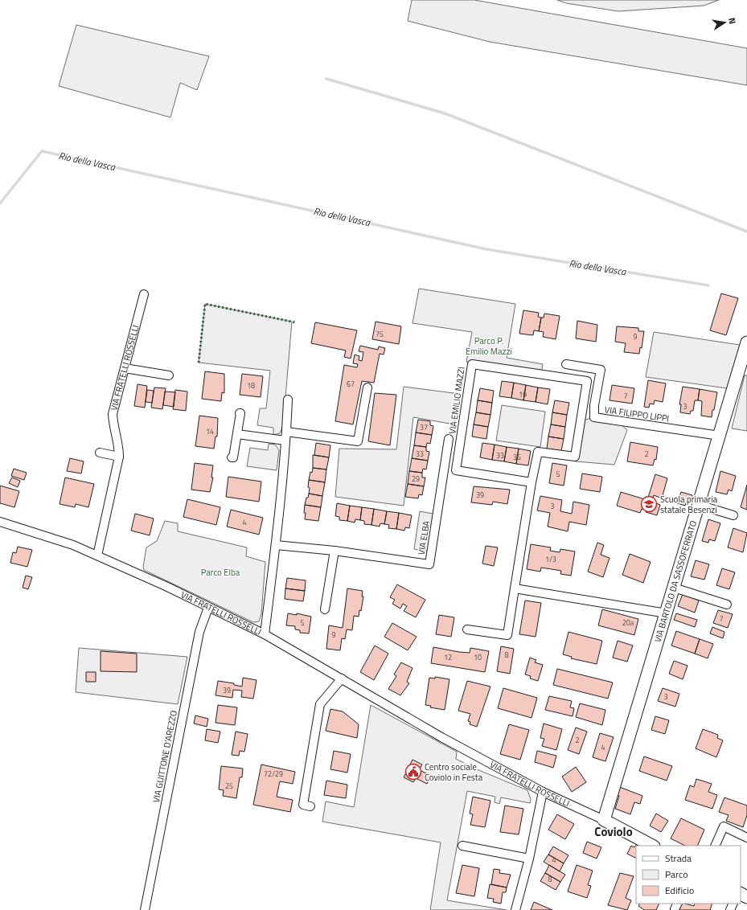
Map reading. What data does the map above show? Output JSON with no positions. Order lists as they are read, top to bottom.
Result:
{
  "streets": {
    "street": [
      "VIA FRATELLI ROSSELLI",
      "VIA EMILIO MAZZI",
      "VIA FILIPPO LIPPI",
      "VIA ELBA",
      "VIA BARTOLO DA SASSOFERRATO",
      "VIA GUITTONE D'AREZZO"
    ]
  },
  "crossings": [
    ["VIA FRATELLI ROSSELLI", "VIA BARTOLO DA SASSOFERRATO"],
    ["VIA FRATELLI ROSSELLI", "VIA GUITTONE D'AREZZO"],
    ["VIA FILIPPO LIPPI", "VIA BARTOLO DA SASSOFERRATO"]
  ],
  "districts": ["Coviolo"],
  "water": ["Rio della Vasca"],
  "parks": ["Parco P. Emilio Mazzi", "Parco Elba"],
  "places": {
    "school or university": ["Scuola primaria statale Besenzi"],
    "public building": ["Centro sociale Coviolo in Festa"]
  },
  "house_numbers": [
    "75",
    "9",
    "67",
    "18",
    "19",
    "7",
    "3",
    "37",
    "14",
    "33",
    "2",
    "33",
    "35",
    "5",
    "29",
    "39",
    "3",
    "4",
    "1/3",
    "7",
    "5",
    "20a",
    "9",
    "8",
    "12",
    "10",
    "39",
    "3",
    "2",
    "4",
    "72/29",
    "25",
    "4",
    "8"
  ],
  "legend": ["Strada", "Parco", "Edificio"],
  "north": "right"
}
